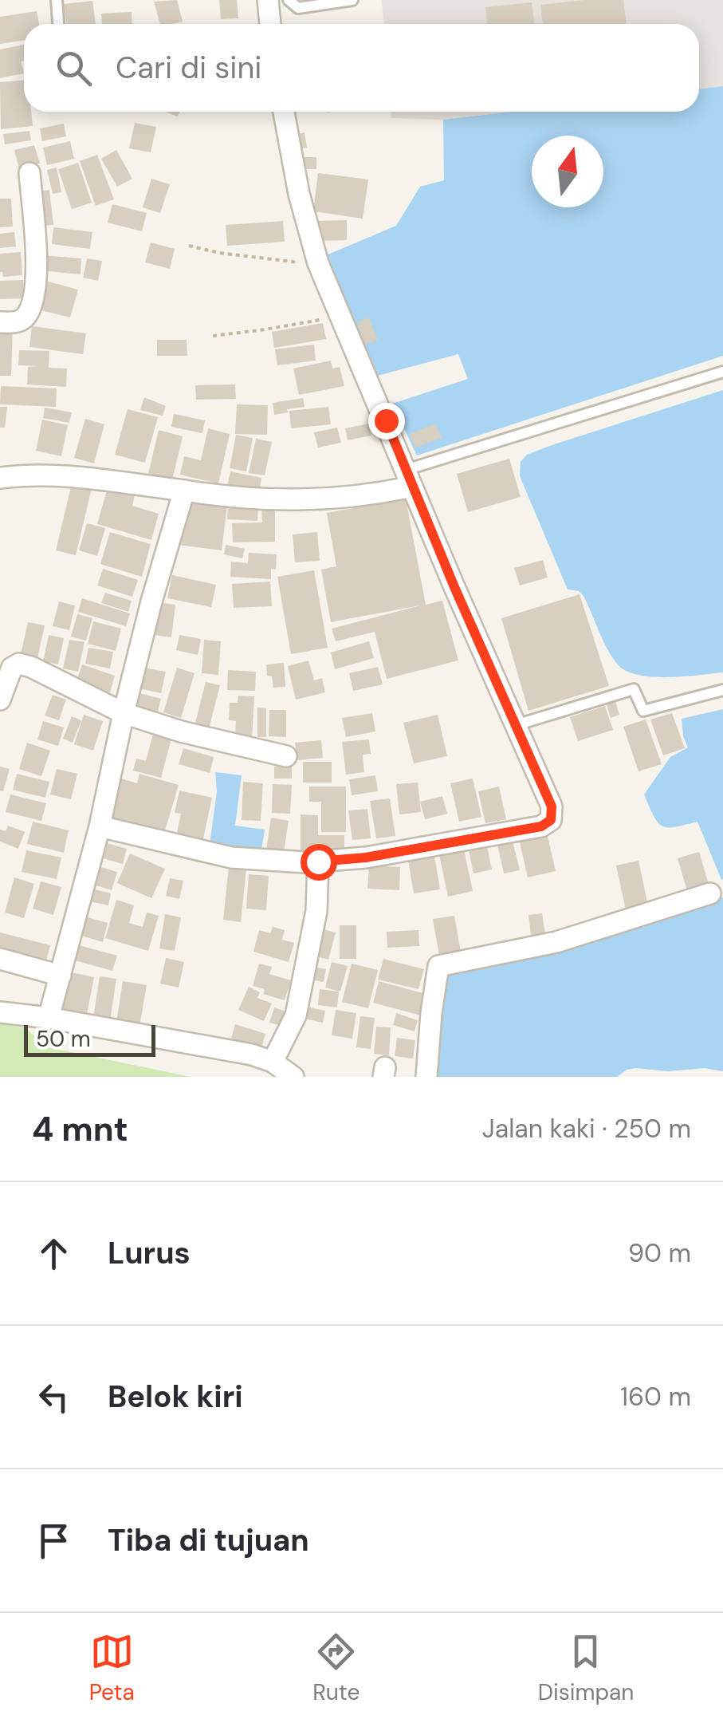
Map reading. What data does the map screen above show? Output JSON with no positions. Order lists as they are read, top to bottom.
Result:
{
  "scale_bar": "50 m",
  "north": "top",
  "page": {
    "search": "Cari di sini",
    "scale": "50 m",
    "heading": ["4 mnt", "Jalan kaki · 250 m"],
    "list": [
      ["Lurus", "90 m"],
      ["Belok kiri", "160 m"],
      "Tiba di tujuan"
    ],
    "nav": ["Peta", "Rute", "Disimpan"]
  }
}
